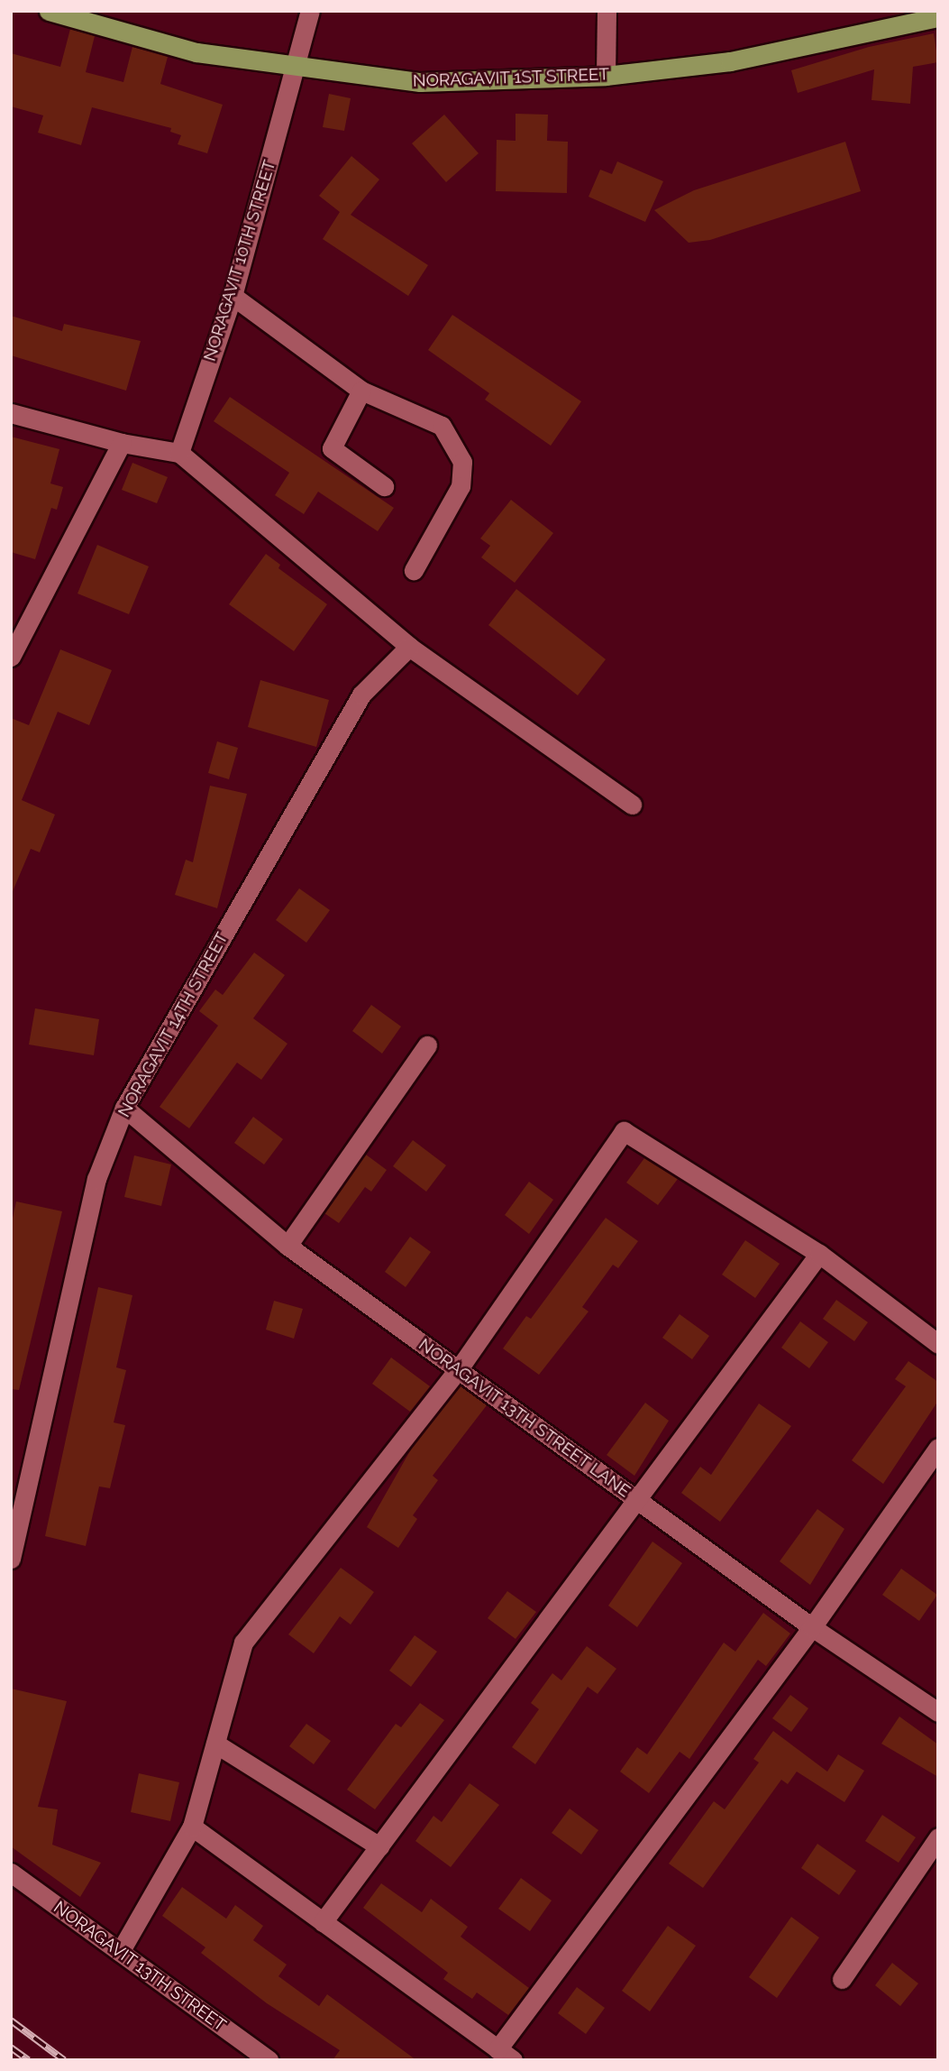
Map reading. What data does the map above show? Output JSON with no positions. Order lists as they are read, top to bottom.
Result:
{
  "streets": {
    "main road": ["NORAGAVIT 1ST STREET"],
    "street": [
      "NORAGAVIT 10TH STREET",
      "NORAGAVIT 14TH STREET",
      "NORAGAVIT 13TH STREET LANE",
      "NORAGAVIT 13TH STREET"
    ]
  },
  "crossings": [
    ["NORAGAVIT 1ST STREET", "NORAGAVIT 10TH STREET"],
    ["NORAGAVIT 14TH STREET", "NORAGAVIT 13TH STREET LANE"]
  ]
}
